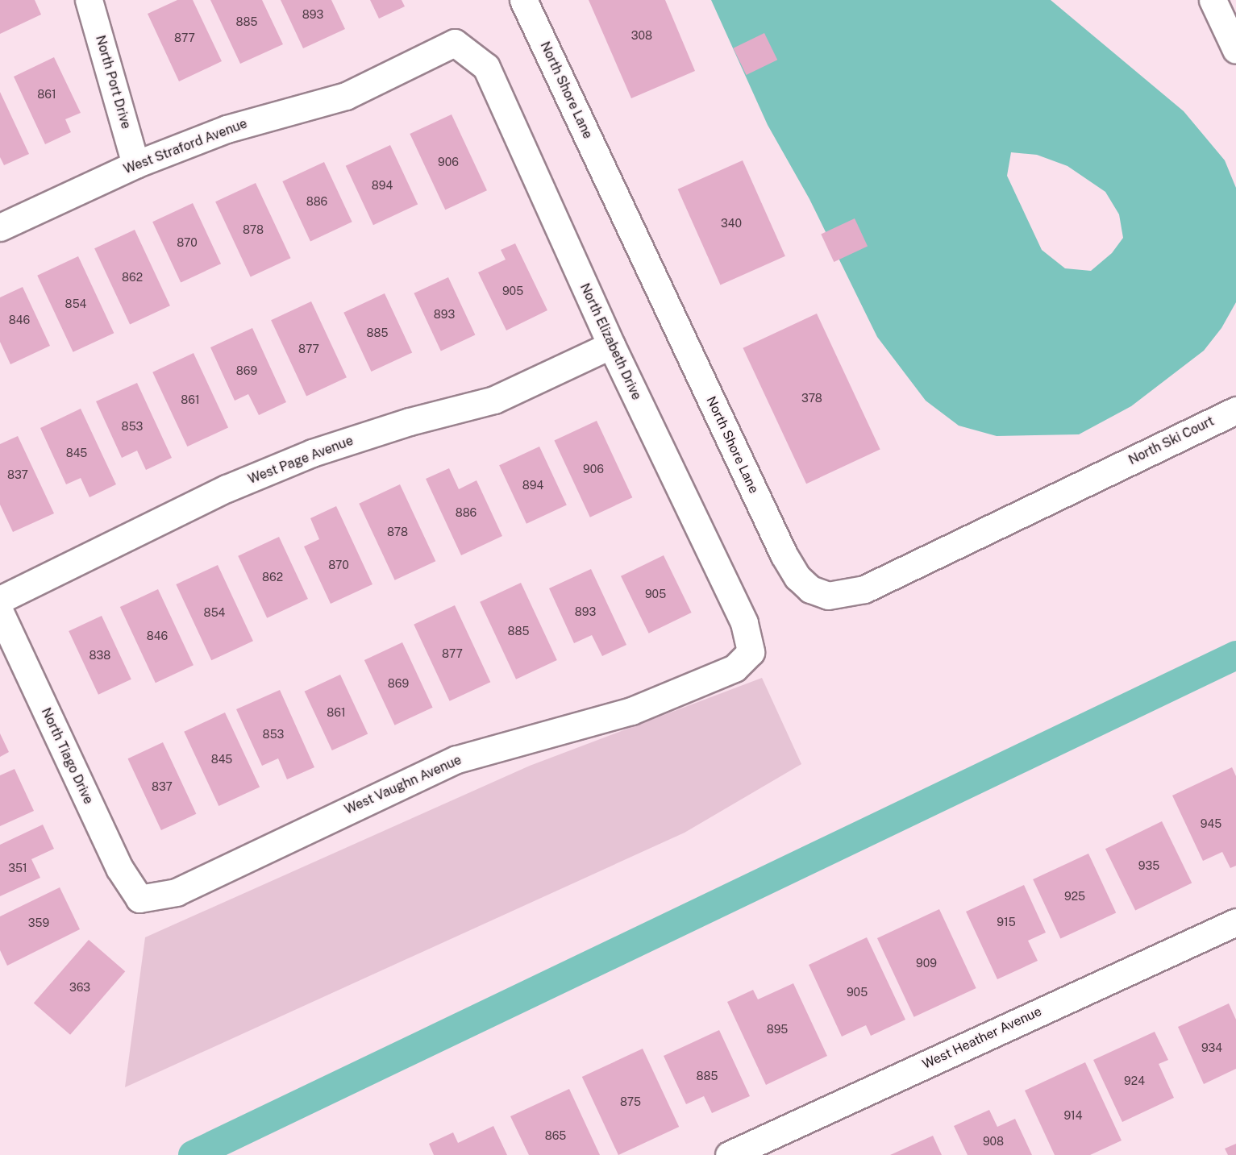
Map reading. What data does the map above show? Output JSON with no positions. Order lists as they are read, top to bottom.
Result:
{
  "streets": {
    "street": [
      "North Port Drive",
      "North Shore Lane",
      "West Straford Avenue",
      "North Elizabeth Drive",
      "North Ski Court",
      "West Page Avenue",
      "North Tiago Drive",
      "West Vaughn Avenue",
      "West Heather Avenue"
    ]
  },
  "crossings": [
    ["North Port Drive", "West Straford Avenue"],
    ["North Shore Lane", "North Ski Court"],
    ["West Straford Avenue", "North Elizabeth Drive"],
    ["North Elizabeth Drive", "West Page Avenue"],
    ["North Elizabeth Drive", "West Vaughn Avenue"],
    ["North Tiago Drive", "West Vaughn Avenue"]
  ],
  "house_numbers": [
    "893",
    "885",
    "308",
    "877",
    "861",
    "906",
    "894",
    "886",
    "340",
    "878",
    "870",
    "862",
    "905",
    "854",
    "893",
    "846",
    "885",
    "877",
    "869",
    "378",
    "861",
    "853",
    "845",
    "906",
    "837",
    "894",
    "886",
    "878",
    "870",
    "862",
    "905",
    "893",
    "854",
    "885",
    "846",
    "877",
    "838",
    "869",
    "861",
    "853",
    "845",
    "837",
    "945",
    "935",
    "351",
    "925",
    "915",
    "359",
    "909",
    "363",
    "905",
    "895",
    "934",
    "885",
    "924",
    "875",
    "914",
    "865",
    "908"
  ]
}
